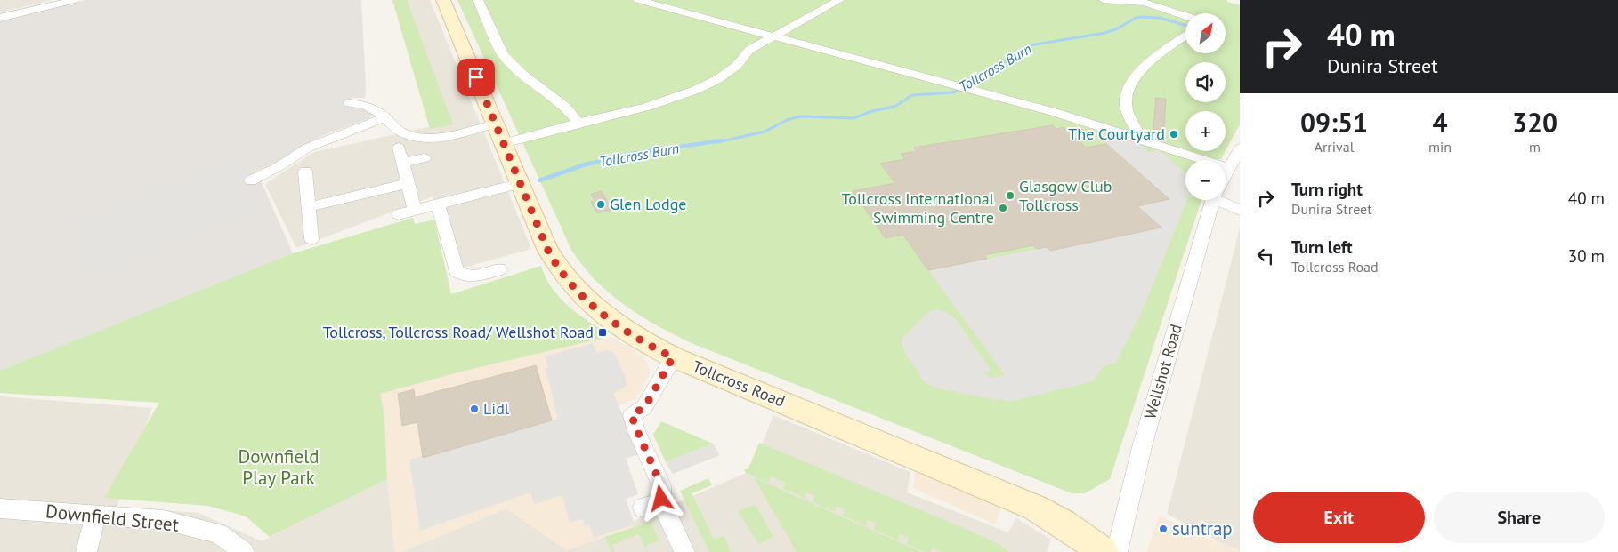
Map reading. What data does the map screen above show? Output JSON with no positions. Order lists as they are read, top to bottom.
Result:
{
  "streets": {
    "street": ["Wellshot Road", "Tollcross Road", "Downfield Street"]
  },
  "water": ["Tollcross Burn"],
  "parks": ["Downfield Play Park"],
  "places": {
    "other": [
      "The Courtyard",
      "Glasgow Club Tollcross",
      "Glen Lodge",
      "Tollcross International Swimming Centre",
      "Lidl",
      "suntrap"
    ],
    "transit": ["Tollcross, Tollcross Road/ Wellshot Road"]
  },
  "north": "top right",
  "page": {
    "turn": ["40 m", "Dunira Street"],
    "map_buttons": ["+", "−"],
    "eta": [
      "09:51",
      "Arrival",
      "4",
      "min",
      "320",
      "m"
    ],
    "list": [
      {
        "name": "Turn right",
        "note": "Dunira Street",
        "value": "40 m"
      },
      {
        "name": "Turn left",
        "note": "Tollcross Road",
        "value": "30 m"
      }
    ],
    "buttons": ["Exit", "Share"]
  }
}
